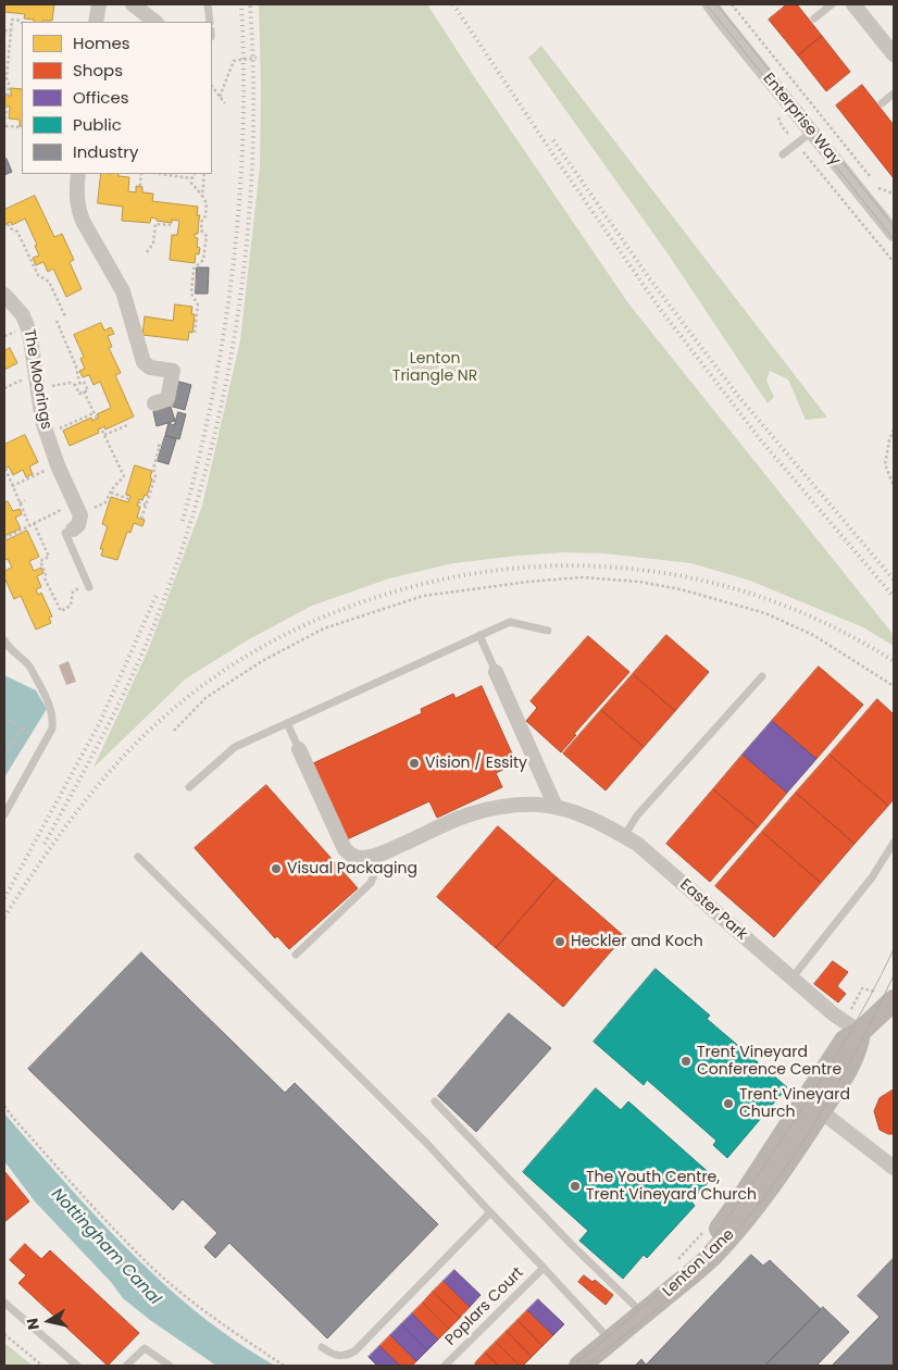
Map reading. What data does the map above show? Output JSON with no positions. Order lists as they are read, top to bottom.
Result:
{
  "streets": {
    "street": [
      "Enterprise Way",
      "The Moorings",
      "Easter Park",
      "Lenton Lane"
    ],
    "lane": ["Poplars Court"]
  },
  "crossings": [
    ["Easter Park", "Lenton Lane"],
    ["Lenton Lane", "Poplars Court"]
  ],
  "water": ["Nottingham Canal"],
  "parks": ["Lenton Triangle NR"],
  "places": [
    "Vision / Essity",
    "Visual Packaging",
    "Heckler and Koch",
    "Trent Vineyard Conference Centre",
    "Trent Vineyard Church",
    "The Youth Centre, Trent Vineyard Church"
  ],
  "legend": [
    "Homes",
    "Shops",
    "Offices",
    "Public",
    "Industry"
  ],
  "north": "left"
}
